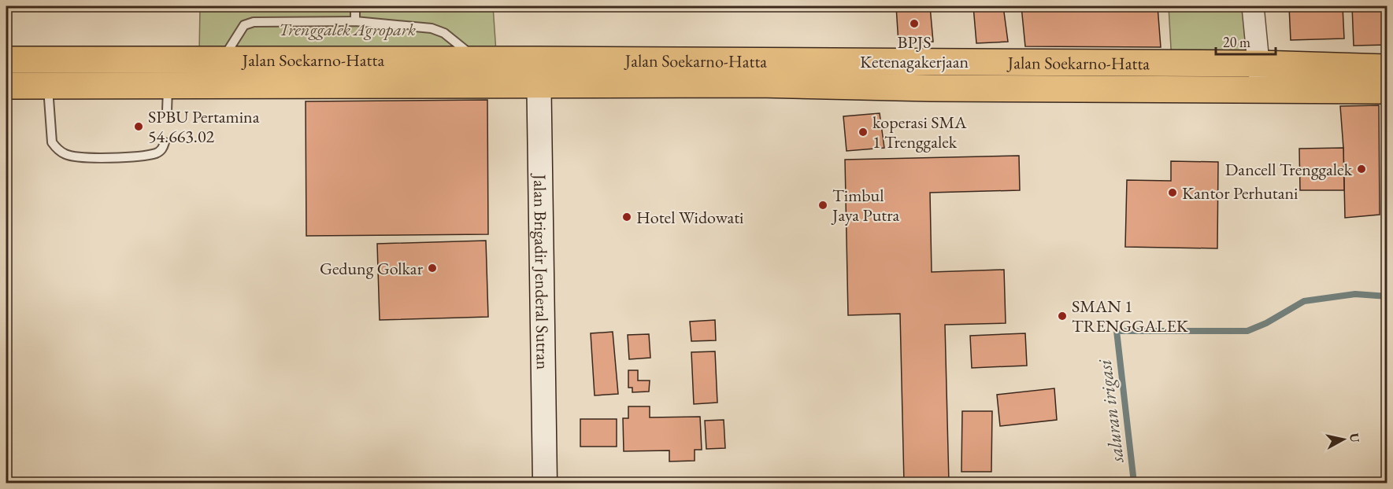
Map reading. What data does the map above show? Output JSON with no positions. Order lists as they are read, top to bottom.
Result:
{
  "streets": {
    "highway": ["Jalan Soekarno-Hatta"],
    "main road": ["Jalan Brigadir Jenderal Sutran"]
  },
  "crossings": [
    ["Jalan Soekarno-Hatta", "Jalan Brigadir Jenderal Sutran"]
  ],
  "water": ["saluran irigasi"],
  "parks": ["Trenggalek Agropark"],
  "places": [
    "BPJS Ketenagakerjaan",
    "SPBU Pertamina 54.663.02",
    "koperasi SMA 1 Trenggalek",
    "Dancell Trenggalek",
    "Kantor Perhutani",
    "Timbul Jaya Putra",
    "Hotel Widowati",
    "Gedung Golkar",
    "SMAN 1 TRENGGALEK"
  ],
  "scale_bar": "20 m",
  "north": "right"
}
